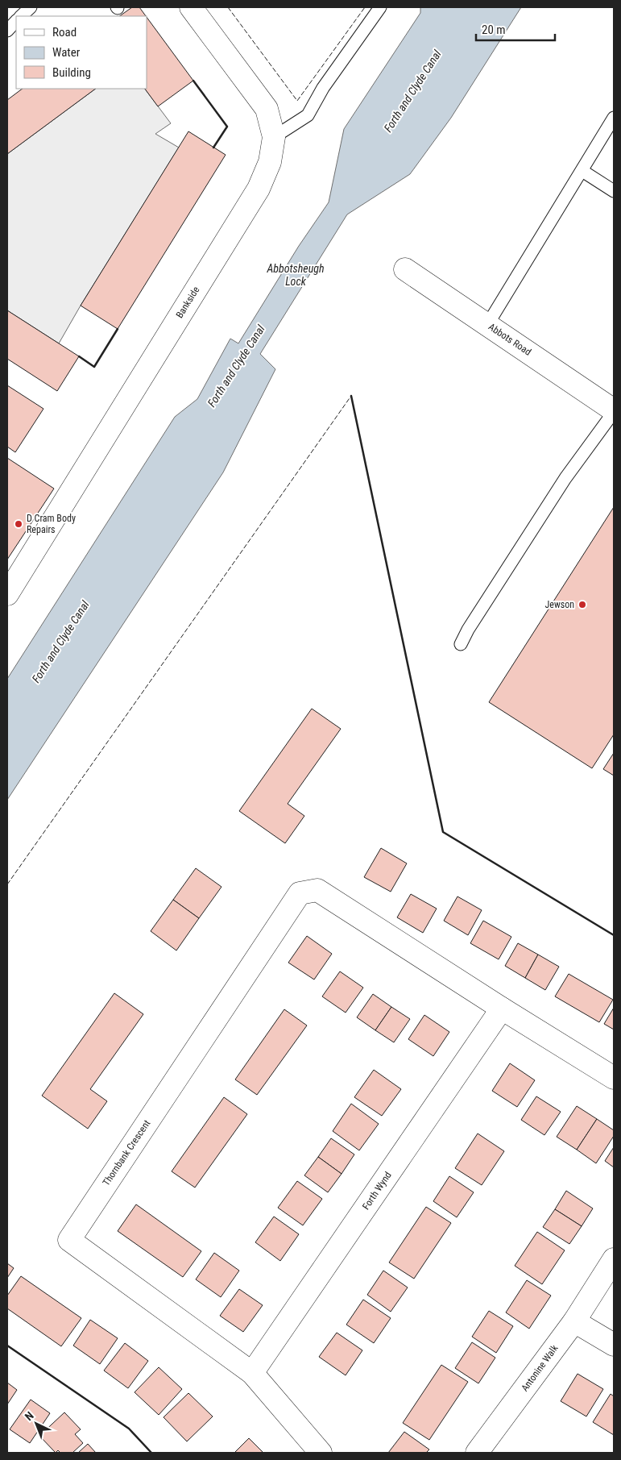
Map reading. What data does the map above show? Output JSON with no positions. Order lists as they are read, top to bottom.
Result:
{
  "streets": {
    "street": [
      "Bankside",
      "Abbots Road",
      "Thornbank Crescent",
      "Forth Wynd",
      "Antonine Walk"
    ]
  },
  "crossings": [
    ["Thornbank Crescent", "Forth Wynd"]
  ],
  "water": ["Forth and Clyde Canal", "Abbotsheugh Lock"],
  "places": ["D Cram Body Repairs", "Jewson"],
  "legend": ["Road", "Water", "Building"],
  "scale_bar": "20 m",
  "north": "top left"
}
